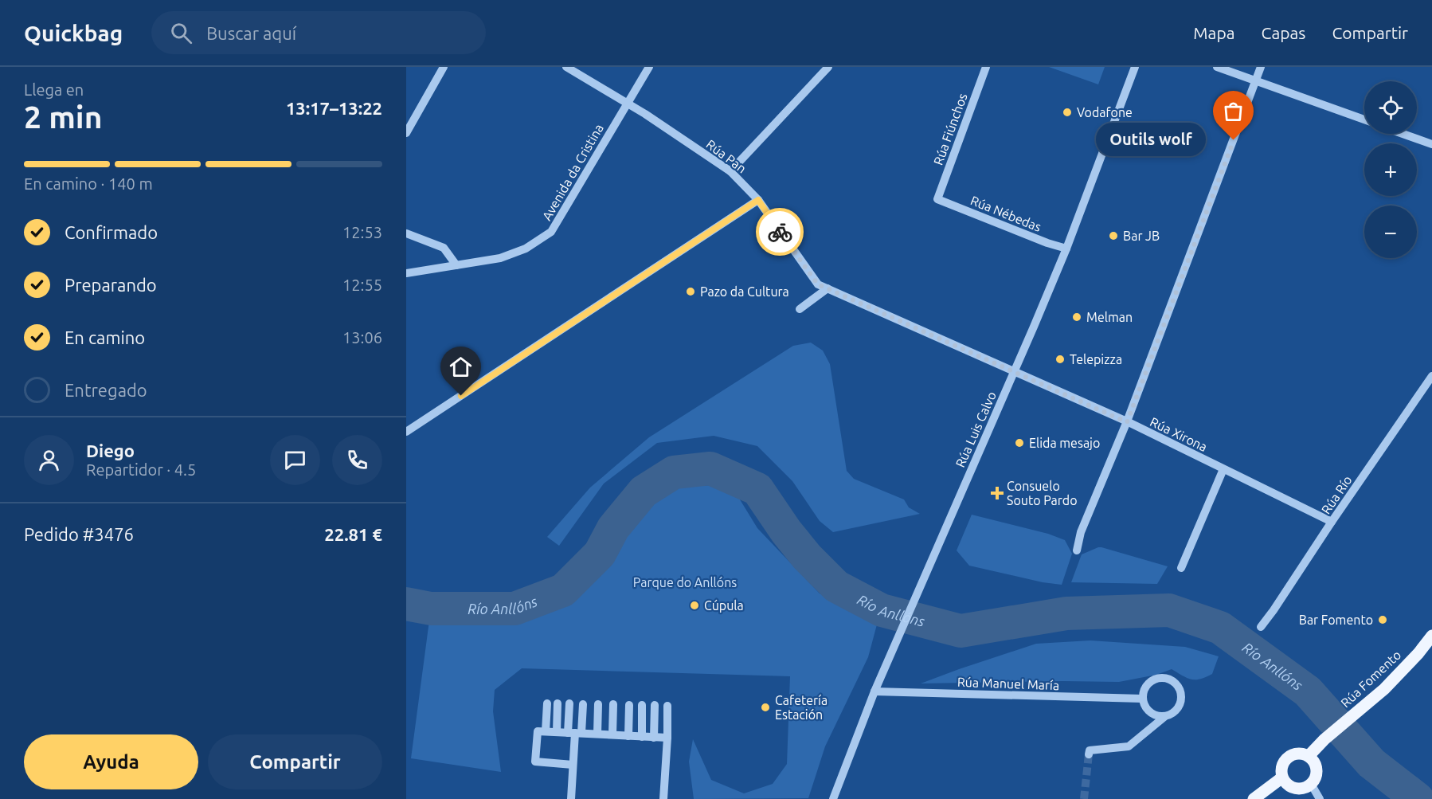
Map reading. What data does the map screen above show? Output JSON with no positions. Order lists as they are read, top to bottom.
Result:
{
  "streets": {
    "main road": ["Rúa Fomento"],
    "street": [
      "Rúa Fiúnchos",
      "Rúa Pan",
      "Avenida da Cristina",
      "Rúa Nébedas",
      "Rúa Luis Calvo",
      "Rúa Xirona",
      "Rúa Río",
      "Rúa Manuel María"
    ]
  },
  "crossings": [
    ["Rúa Fiúnchos", "Rúa Nébedas"],
    ["Rúa Pan", "Avenida da Cristina"],
    ["Rúa Pan", "Rúa Luis Calvo"],
    ["Rúa Pan", "Rúa Xirona"],
    ["Rúa Nébedas", "Rúa Luis Calvo"],
    ["Rúa Luis Calvo", "Rúa Xirona"],
    ["Rúa Luis Calvo", "Rúa Manuel María"],
    ["Rúa Xirona", "Rúa Río"]
  ],
  "water": ["Río Anllóns"],
  "parks": ["Parque do Anllóns"],
  "places": {
    "other": [
      "Vodafone",
      "Outils wolf",
      "Bar JB",
      "Pazo da Cultura",
      "Melman",
      "Telepizza",
      "Elida mesajo",
      "Cúpula",
      "Bar Fomento",
      "Cafetería Estación"
    ],
    "health": ["Consuelo Souto Pardo"]
  },
  "page": {
    "header": "Quickbag",
    "search": "Buscar aquí",
    "nav": ["Mapa", "Capas", "Compartir"],
    "heading": ["2 min", "Llega en", "13:17–13:22"],
    "panel": [
      "Diego",
      "Repartidor · 4.5",
      "Pedido #3476",
      "22.81 €"
    ],
    "map_buttons": ["+", "−"],
    "bubble": "Outils wolf",
    "bar": "En camino · 140 m",
    "list": [
      ["Confirmado", "12:53"],
      ["Preparando", "12:55"],
      ["En camino", "13:06"],
      "Entregado"
    ],
    "buttons": ["Ayuda", "Compartir"]
  }
}
